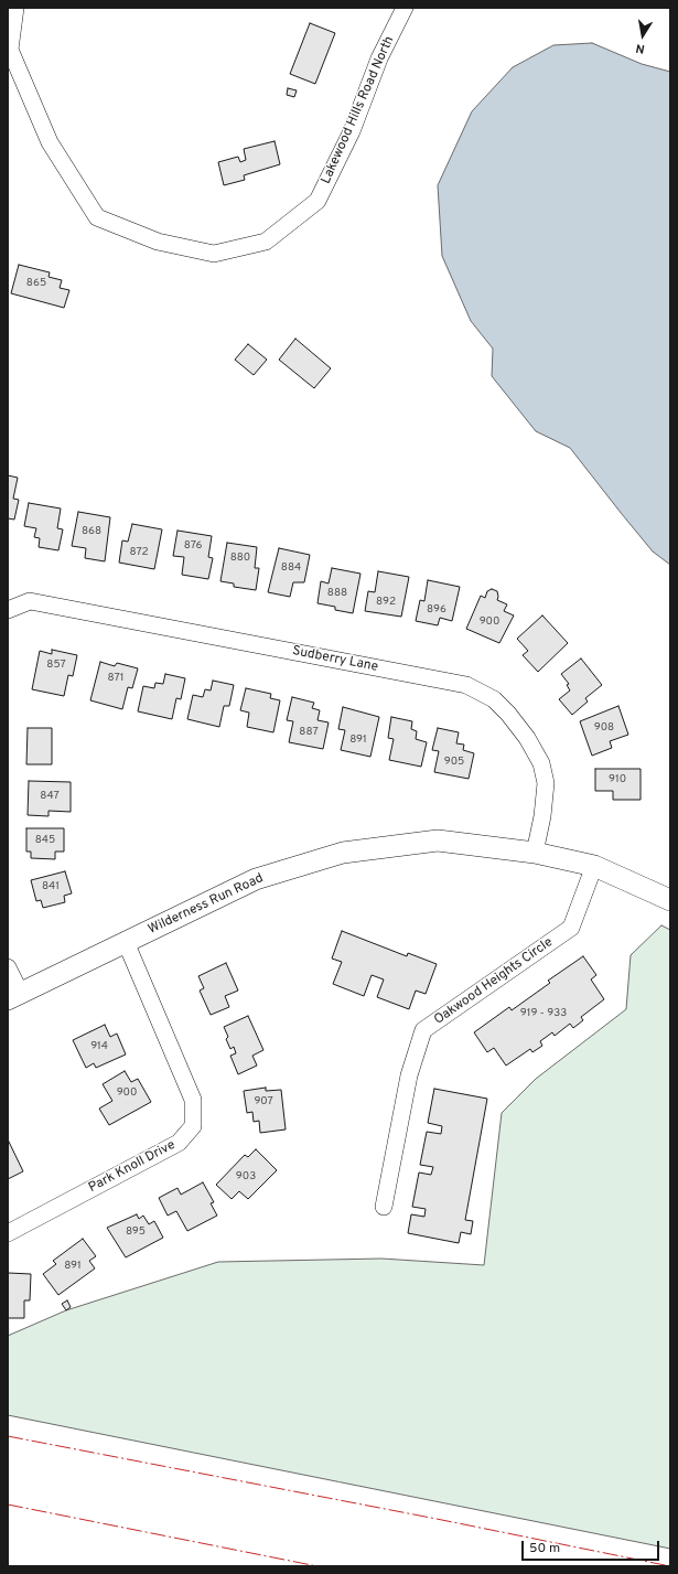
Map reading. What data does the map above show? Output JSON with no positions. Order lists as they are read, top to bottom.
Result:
{
  "streets": {
    "street": [
      "Lakewood Hills Road North",
      "Sudberry Lane",
      "Wilderness Run Road",
      "Oakwood Heights Circle",
      "Park Knoll Drive"
    ]
  },
  "crossings": [
    ["Sudberry Lane", "Wilderness Run Road"],
    ["Wilderness Run Road", "Oakwood Heights Circle"],
    ["Wilderness Run Road", "Park Knoll Drive"]
  ],
  "house_numbers": [
    "865",
    "868",
    "876",
    "872",
    "880",
    "884",
    "888",
    "892",
    "896",
    "900",
    "857",
    "871",
    "908",
    "887",
    "891",
    "905",
    "910",
    "847",
    "845",
    "841",
    "919 - 933",
    "914",
    "900",
    "907",
    "903",
    "895",
    "891"
  ],
  "scale_bar": "50 m",
  "north": "bottom"
}
